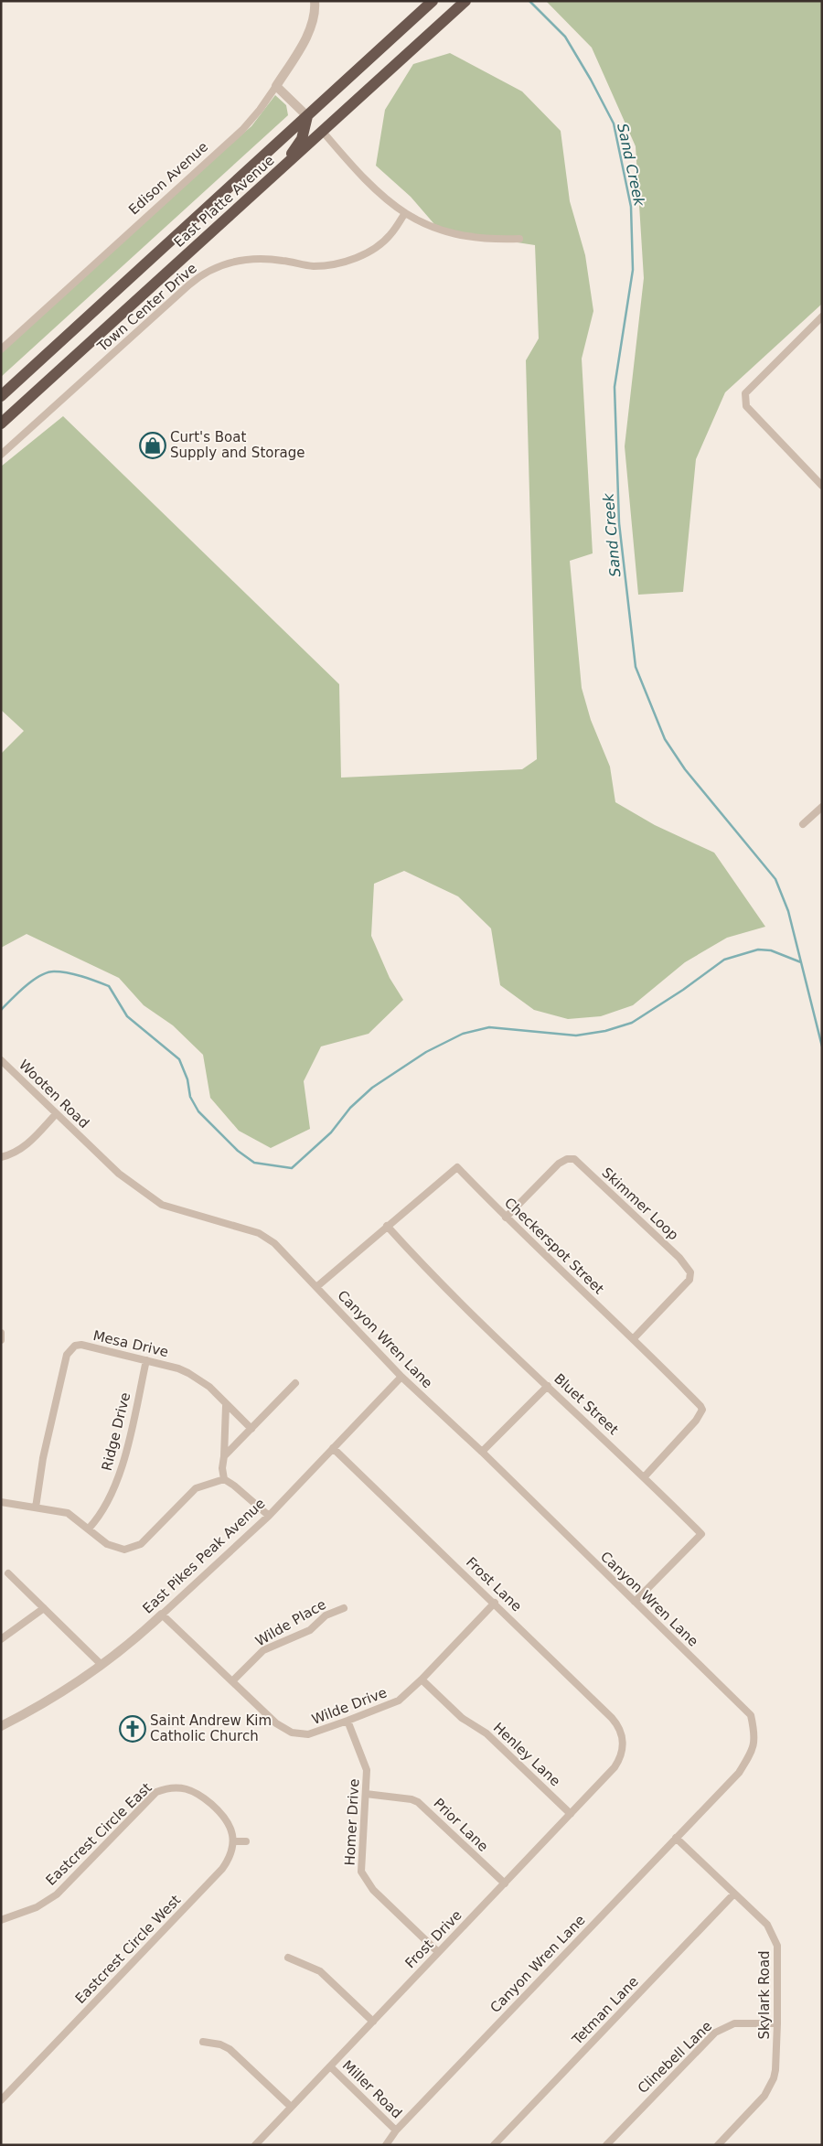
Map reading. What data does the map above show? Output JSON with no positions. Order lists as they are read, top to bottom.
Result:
{
  "streets": {
    "highway": ["East Platte Avenue"],
    "street": [
      "Edison Avenue",
      "Town Center Drive",
      "Wooten Road",
      "Skimmer Loop",
      "Checkerspot Street",
      "Canyon Wren Lane",
      "Mesa Drive",
      "Bluet Street",
      "Ridge Drive",
      "East Pikes Peak Avenue",
      "Frost Lane",
      "Wilde Place",
      "Wilde Drive",
      "Henley Lane",
      "Homer Drive",
      "Prior Lane",
      "Eastcrest Circle East",
      "Frost Drive",
      "Eastcrest Circle West",
      "Skylark Road",
      "Tetman Lane",
      "Clinebell Lane",
      "Miller Road"
    ]
  },
  "crossings": [
    ["Wooten Road", "Canyon Wren Lane"],
    ["Skimmer Loop", "Checkerspot Street"],
    ["Checkerspot Street", "Canyon Wren Lane"],
    ["Checkerspot Street", "Bluet Street"],
    ["Canyon Wren Lane", "Bluet Street"],
    ["Canyon Wren Lane", "East Pikes Peak Avenue"],
    ["Canyon Wren Lane", "Skylark Road"],
    ["Canyon Wren Lane", "Miller Road"],
    ["Mesa Drive", "Ridge Drive"],
    ["East Pikes Peak Avenue", "Frost Lane"],
    ["East Pikes Peak Avenue", "Wilde Drive"],
    ["Frost Lane", "Wilde Drive"],
    ["Frost Lane", "Frost Drive"],
    ["Wilde Place", "Wilde Drive"],
    ["Wilde Drive", "Henley Lane"],
    ["Wilde Drive", "Homer Drive"],
    ["Henley Lane", "Frost Drive"],
    ["Homer Drive", "Prior Lane"],
    ["Homer Drive", "Frost Drive"],
    ["Prior Lane", "Frost Drive"],
    ["Eastcrest Circle East", "Eastcrest Circle West"],
    ["Frost Drive", "Miller Road"],
    ["Skylark Road", "Tetman Lane"],
    ["Skylark Road", "Clinebell Lane"]
  ],
  "water": ["Sand Creek"],
  "places": {
    "shop": ["Curt's Boat Supply and Storage"],
    "church": ["Saint Andrew Kim Catholic Church"]
  }
}
